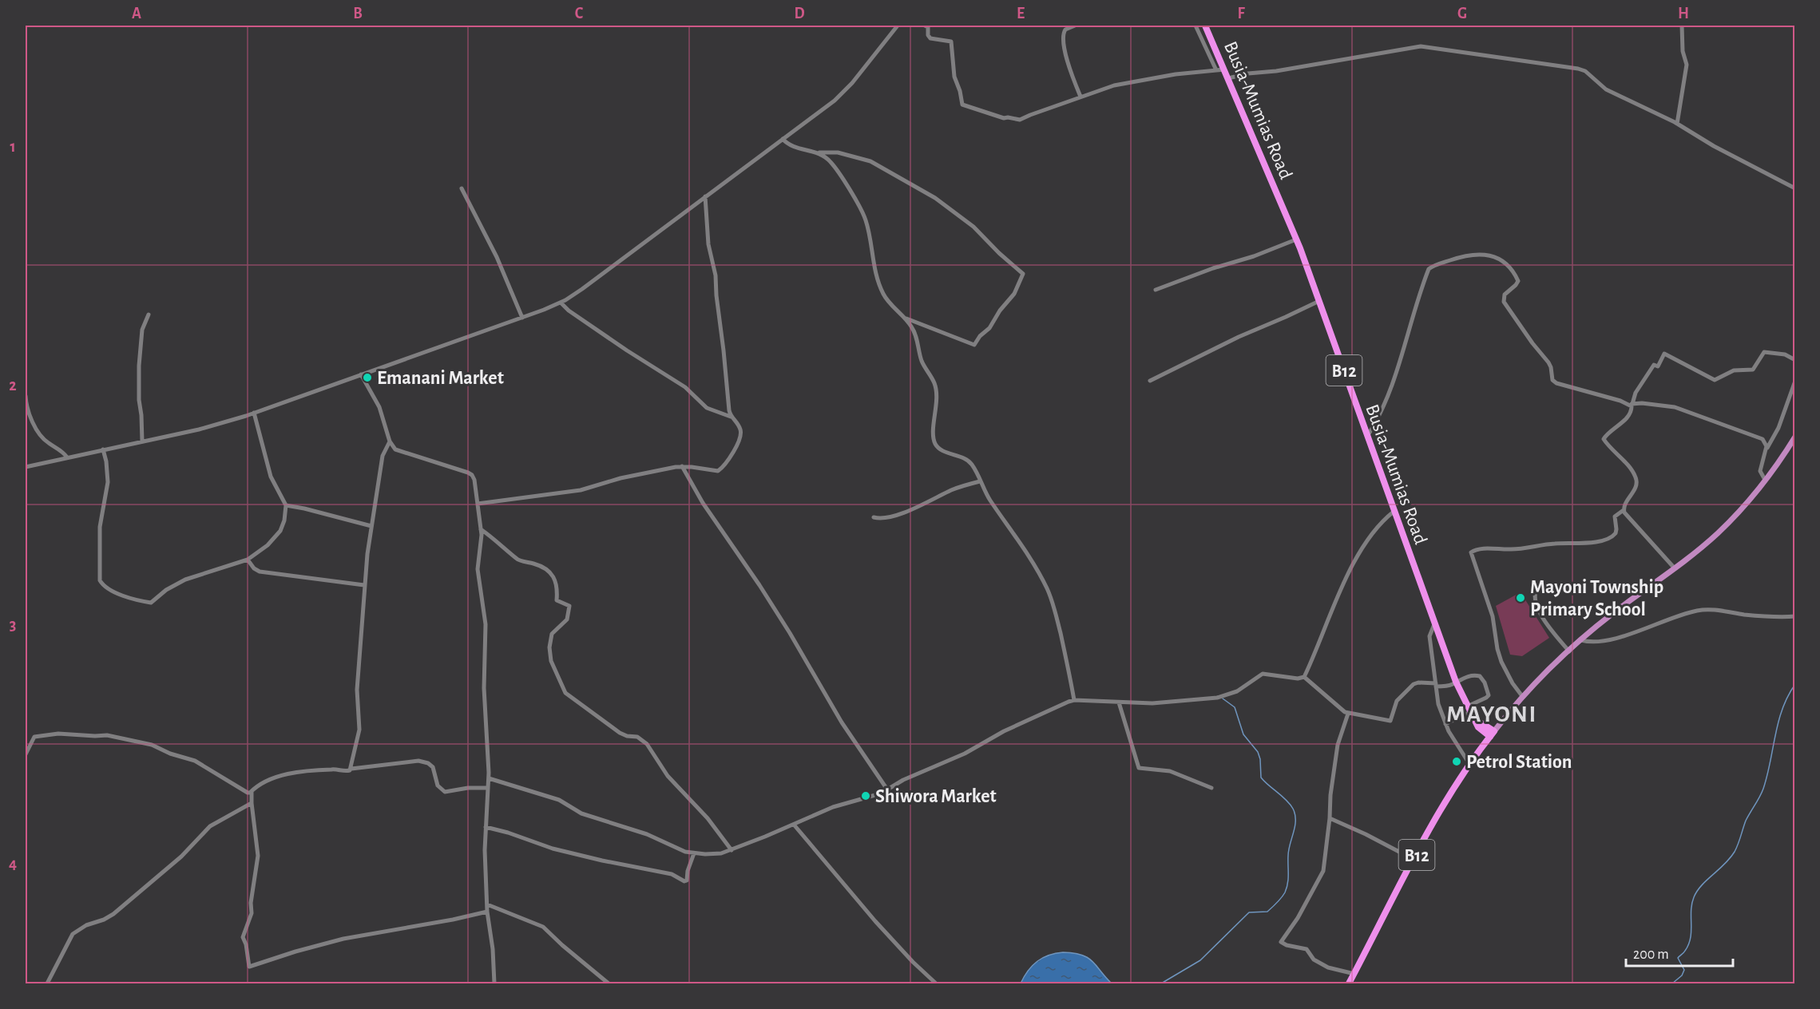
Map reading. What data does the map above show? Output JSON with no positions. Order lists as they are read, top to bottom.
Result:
{
  "streets": {
    "highway": ["Busia-Mumias Road", "B12"]
  },
  "crossings": [
    ["Busia-Mumias Road", "B12"]
  ],
  "districts": ["MAYONI"],
  "places": [
    "Emanani Market",
    "Mayoni Township Primary School",
    "Petrol Station",
    "Shiwora Market"
  ],
  "scale_bar": "200 m",
  "grid": {
    "columns": [
      "A",
      "B",
      "C",
      "D",
      "E",
      "F",
      "G",
      "H"
    ],
    "rows": [
      "1",
      "2",
      "3",
      "4"
    ]
  }
}
